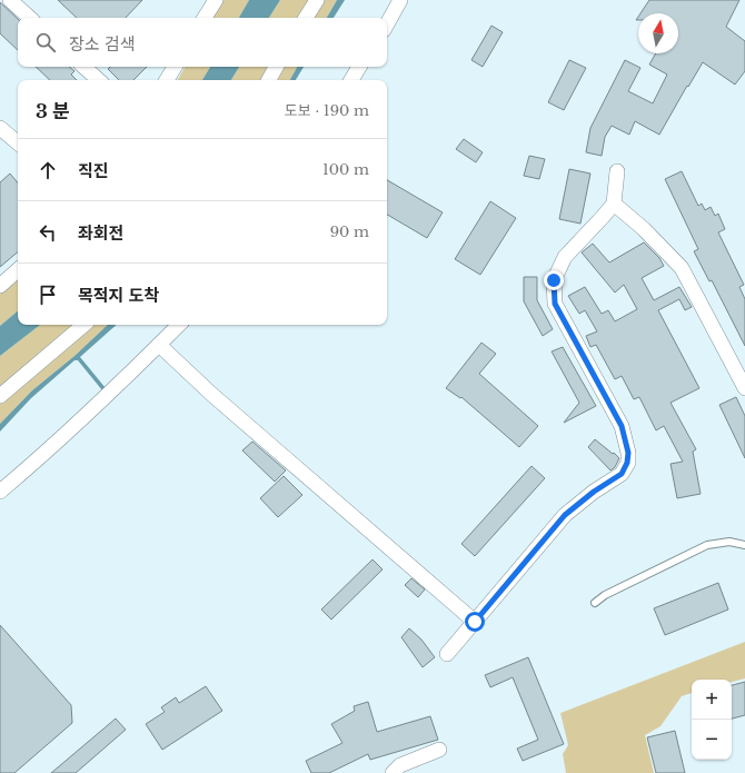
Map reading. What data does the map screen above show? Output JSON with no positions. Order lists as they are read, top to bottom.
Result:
{
  "north": "top",
  "page": {
    "search": "장소 검색",
    "heading": ["3 분", "도보 · 190 m"],
    "list": [
      ["직진", "100 m"],
      ["좌회전", "90 m"],
      "목적지 도착"
    ],
    "map_buttons": ["+", "−"]
  }
}
